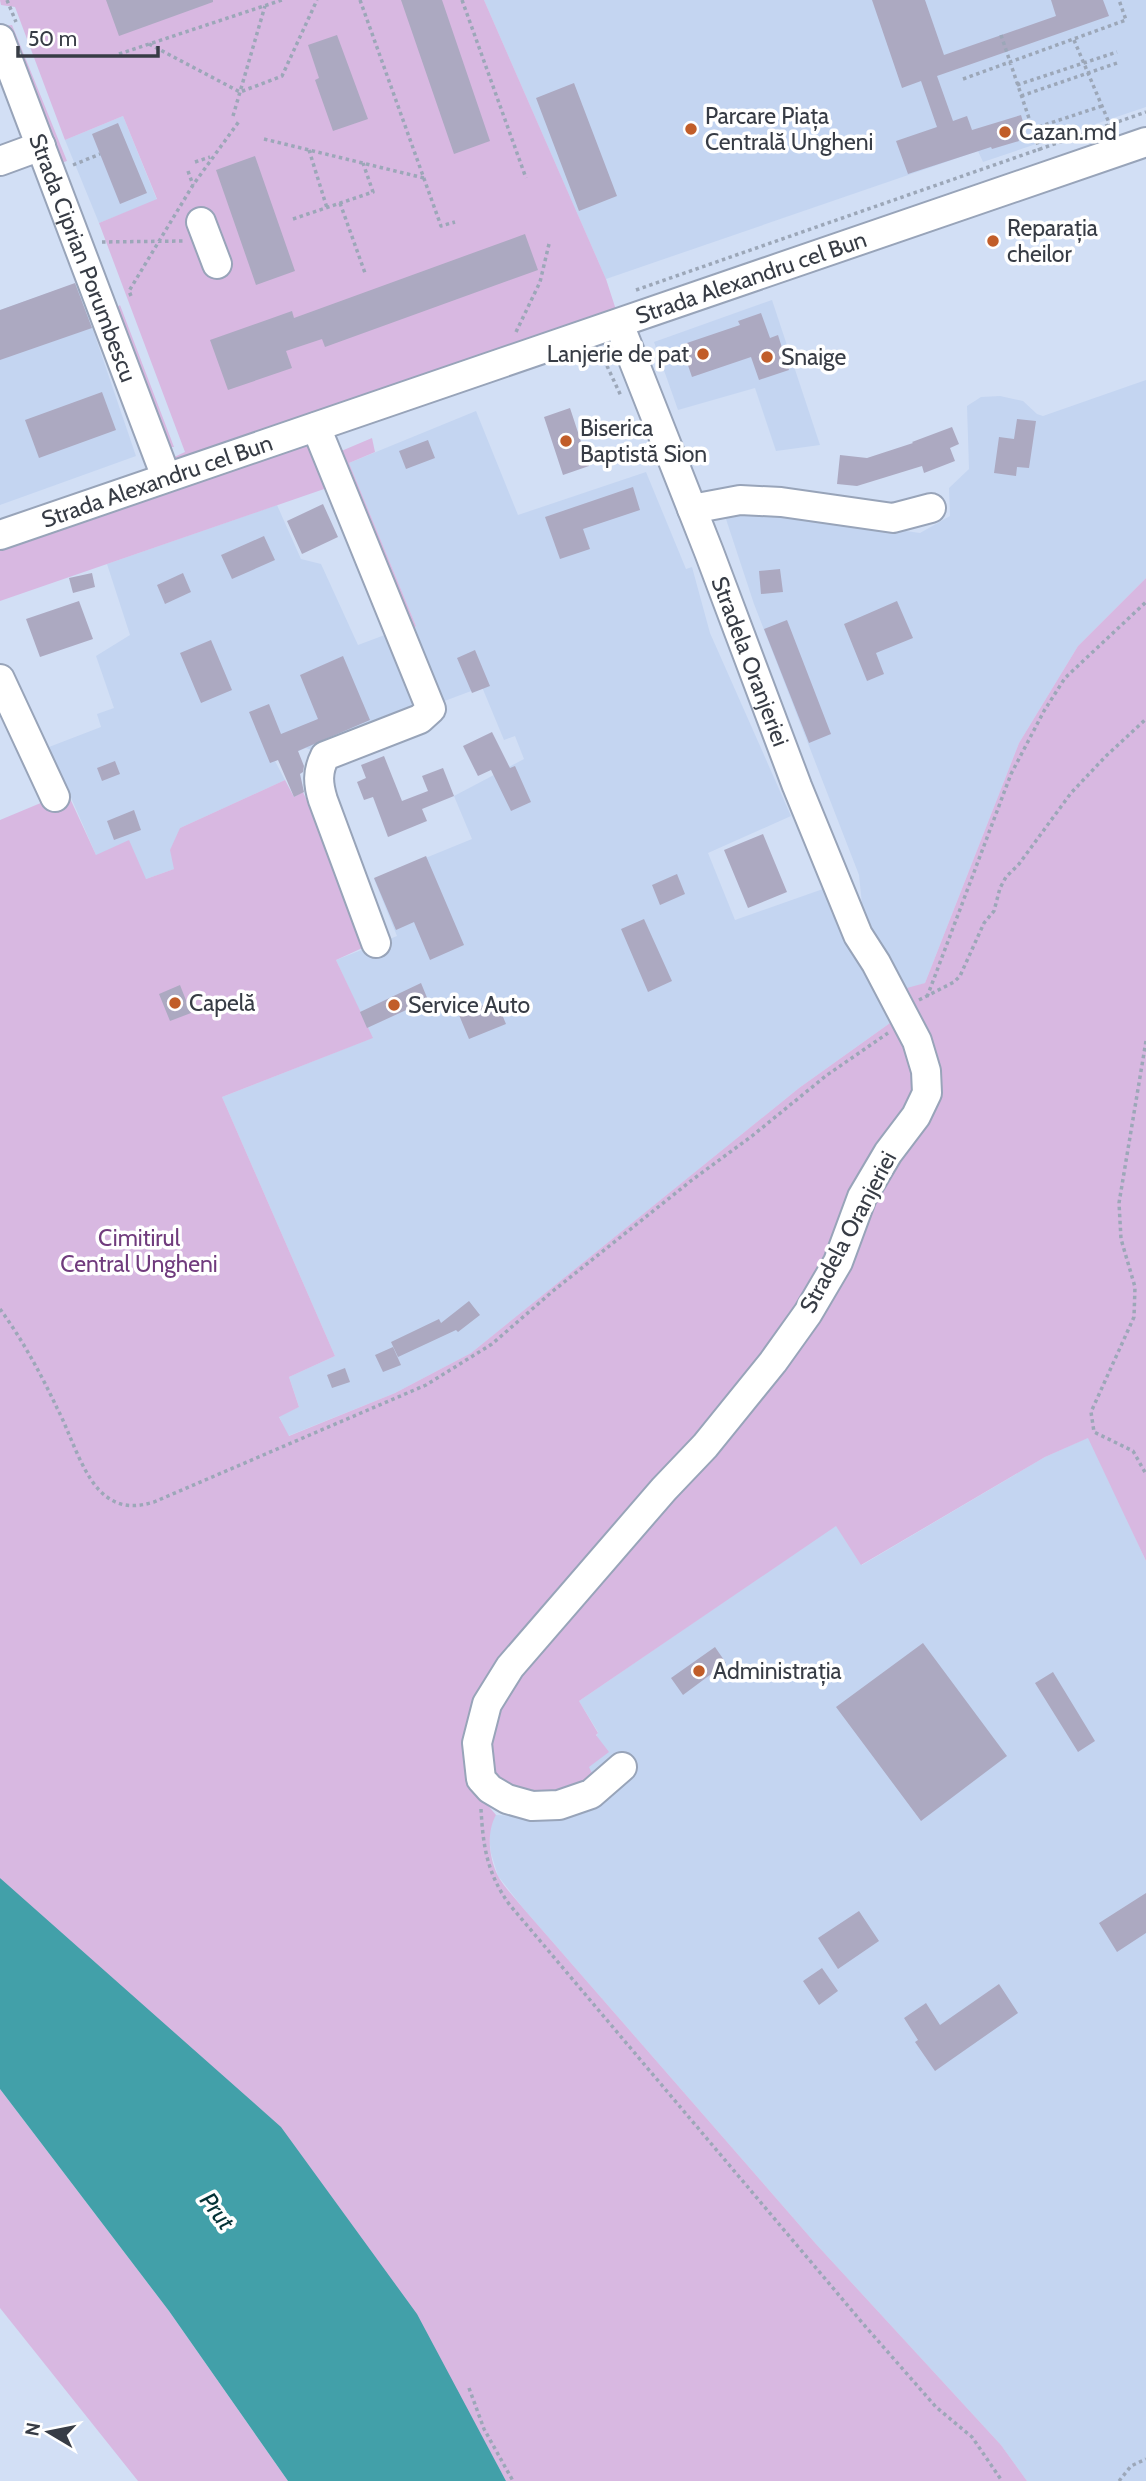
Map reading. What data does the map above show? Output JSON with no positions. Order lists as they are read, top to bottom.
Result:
{
  "streets": {
    "street": ["Strada Ciprian Porumbescu", "Strada Alexandru cel Bun", "Stradela Oranjeriei"]
  },
  "crossings": [
    ["Strada Ciprian Porumbescu", "Strada Alexandru cel Bun"],
    ["Strada Alexandru cel Bun", "Stradela Oranjeriei"]
  ],
  "water": ["Prut"],
  "parks": ["Cimitirul Central Ungheni"],
  "places": [
    "Parcare Piața Centrală Ungheni",
    "Cazan.md",
    "Reparația cheilor",
    "Lanjerie de pat",
    "Snaige",
    "Biserica Baptistă Sion",
    "Capelă",
    "Service Auto",
    "Administrația"
  ],
  "scale_bar": "50 m",
  "north": "left"
}
